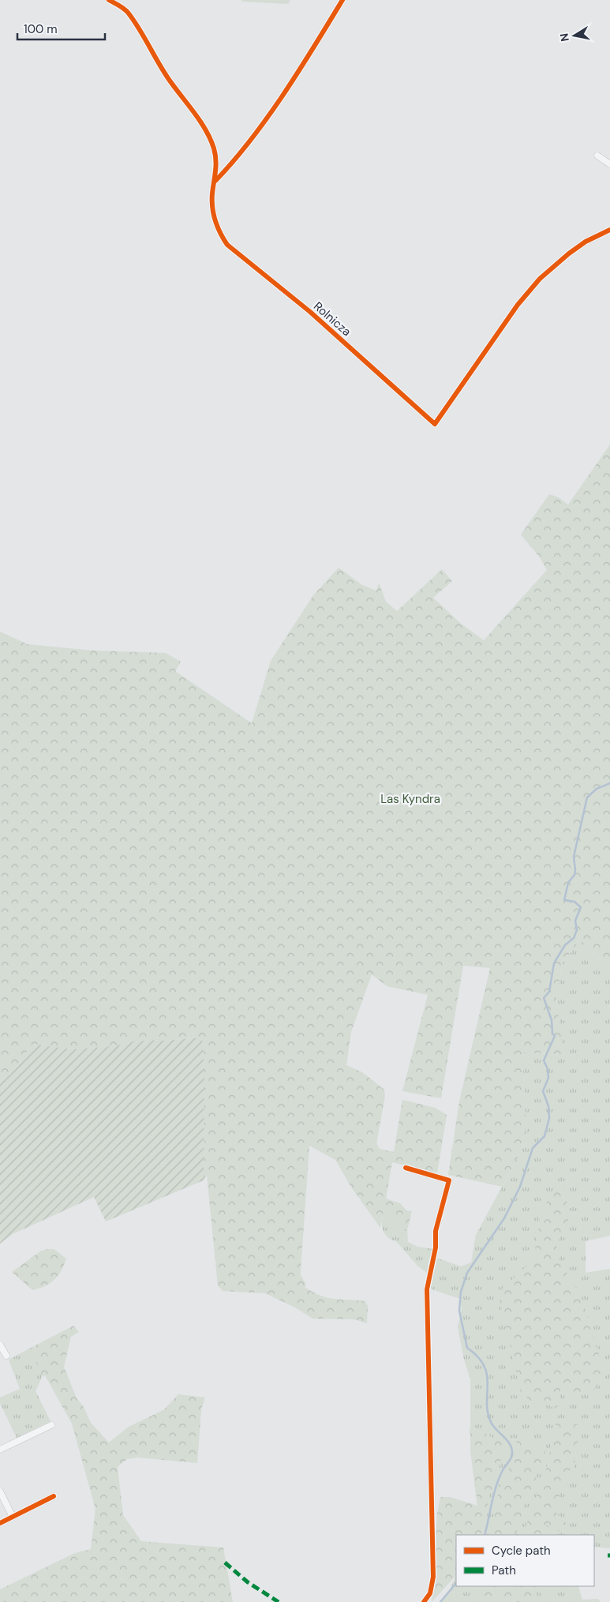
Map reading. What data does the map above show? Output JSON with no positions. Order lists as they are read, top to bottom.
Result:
{
  "streets": {
    "street": ["Rolnicza"]
  },
  "parks": ["Las Kyndra"],
  "legend": ["Cycle path", "Path"],
  "scale_bar": "100 m",
  "north": "left"
}
